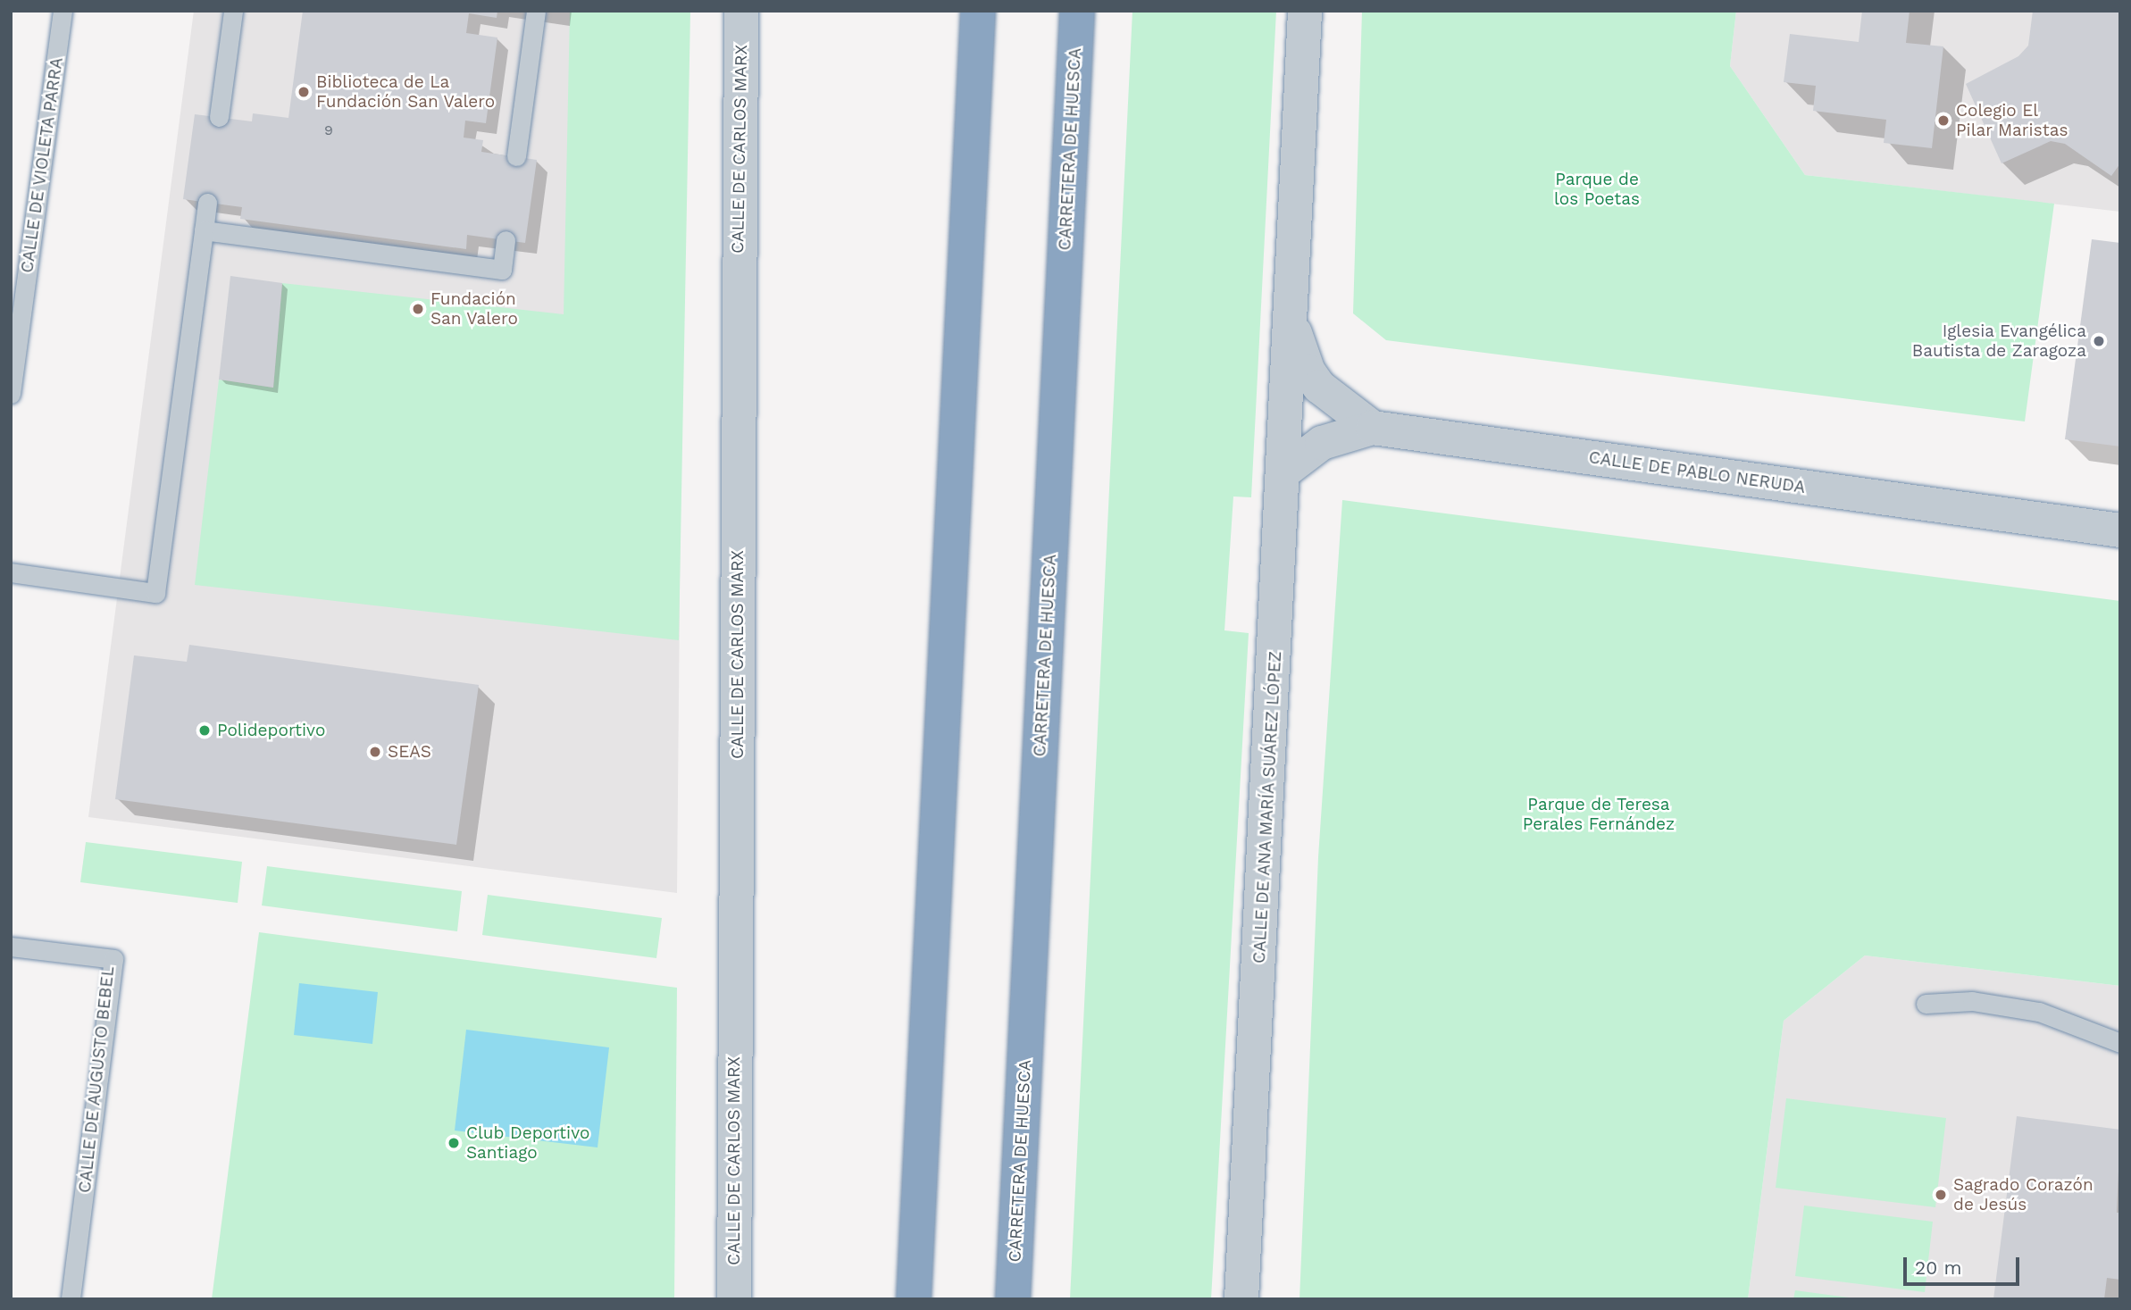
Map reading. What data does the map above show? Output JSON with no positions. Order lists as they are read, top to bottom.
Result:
{
  "streets": {
    "highway": ["CARRETERA DE HUESCA"],
    "street": ["CALLE DE CARLOS MARX", "CALLE DE PABLO NERUDA", "CALLE DE ANA MARÍA SUÁREZ LÓPEZ"],
    "lane": ["CALLE DE VIOLETA PARRA", "CALLE DE AUGUSTO BEBEL"]
  },
  "crossings": [
    ["CALLE DE PABLO NERUDA", "CALLE DE ANA MARÍA SUÁREZ LÓPEZ"]
  ],
  "parks": ["Parque de los Poetas", "Parque de Teresa Perales Fernández"],
  "places": [
    "Biblioteca de La Fundación San Valero",
    "Colegio El Pilar Maristas",
    "Fundación San Valero",
    "Iglesia Evangélica Bautista de Zaragoza",
    "Polideportivo",
    "SEAS",
    "Club Deportivo Santiago",
    "Sagrado Corazón de Jesús"
  ],
  "house_numbers": ["9"],
  "scale_bar": "20 m"
}
